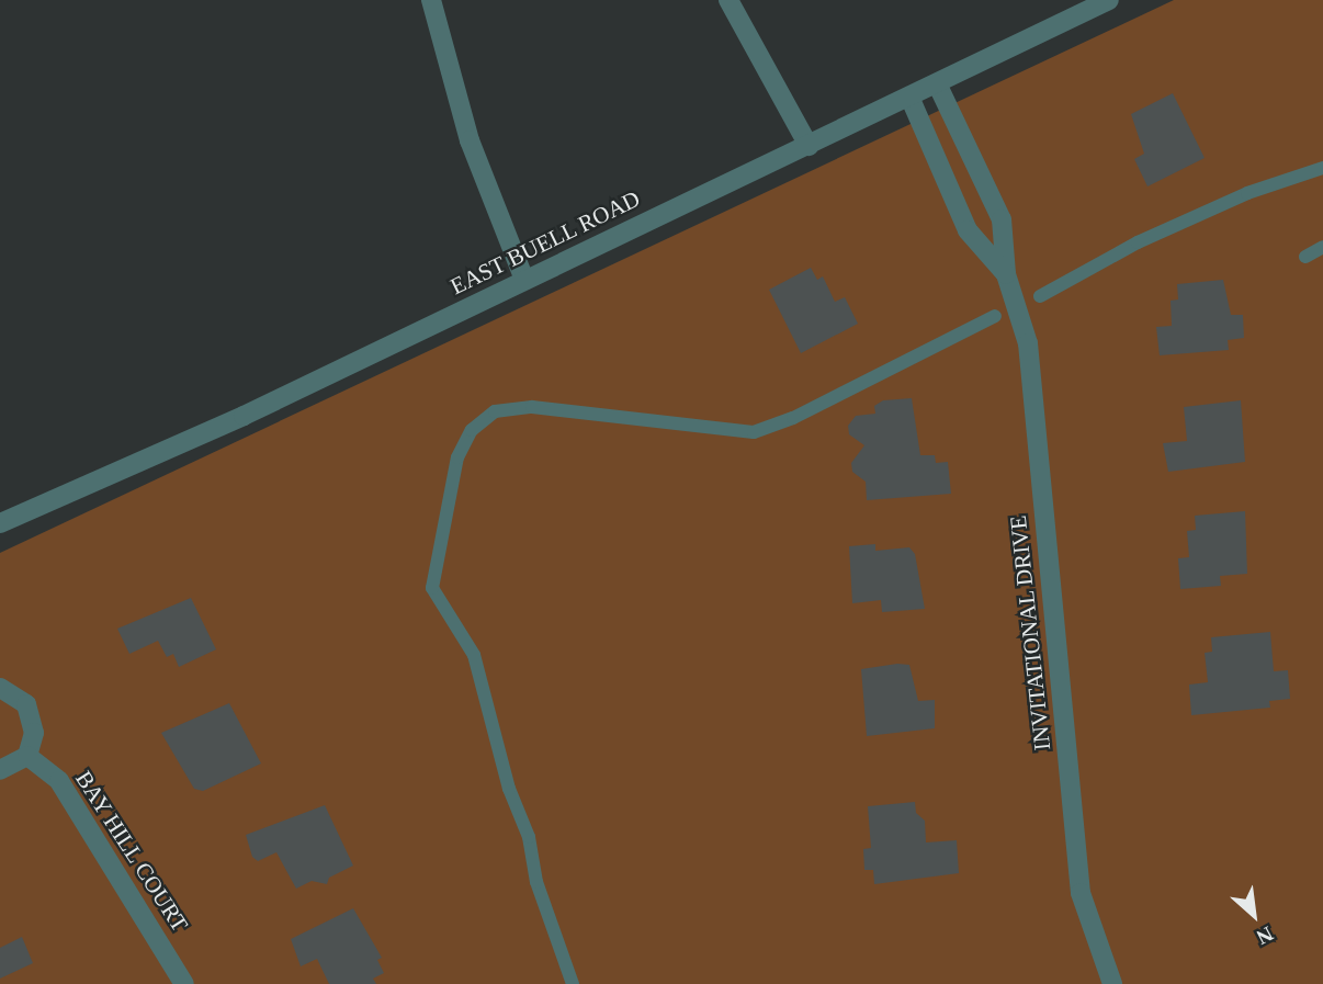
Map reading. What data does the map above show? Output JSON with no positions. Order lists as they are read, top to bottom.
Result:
{
  "streets": {
    "street": ["EAST BUELL ROAD", "INVITATIONAL DRIVE", "BAY HILL COURT"]
  },
  "crossings": [
    ["EAST BUELL ROAD", "INVITATIONAL DRIVE"]
  ],
  "north": "bottom right"
}
